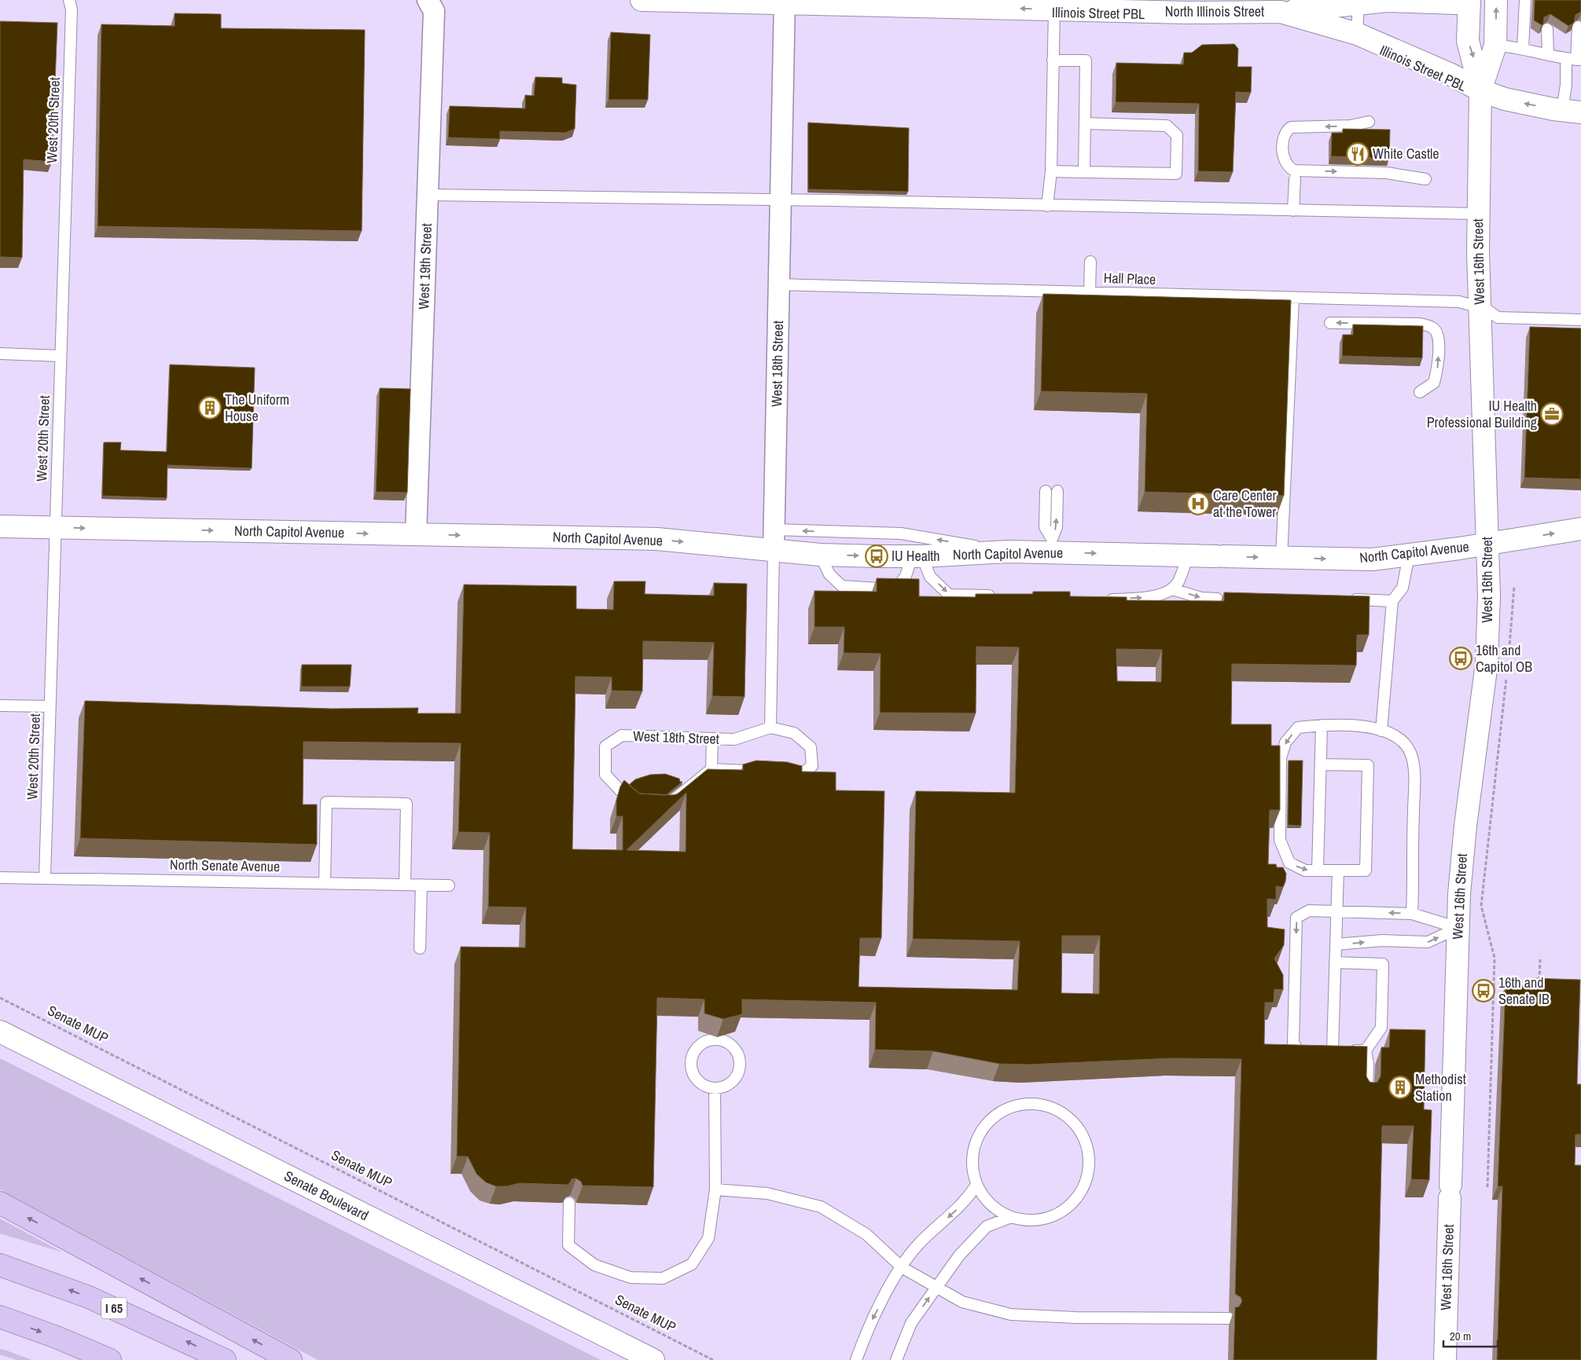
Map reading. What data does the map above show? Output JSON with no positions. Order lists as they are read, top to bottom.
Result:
{
  "streets": {
    "highway": ["I 65"],
    "main road": [
      "North Illinois Street",
      "West 16th Street",
      "North Capitol Avenue",
      "Senate Boulevard"
    ],
    "street": ["West 19th Street", "West 18th Street"],
    "lane": ["West 20th Street", "Hall Place", "North Senate Avenue"],
    "path": ["Senate MUP"]
  },
  "crossings": [
    ["North Illinois Street", "West 16th Street"],
    ["North Illinois Street", "West 18th Street"],
    ["West 20th Street", "North Capitol Avenue"],
    ["West 20th Street", "North Senate Avenue"],
    ["West 16th Street", "Hall Place"],
    ["West 16th Street", "North Capitol Avenue"],
    ["West 19th Street", "North Capitol Avenue"],
    ["Hall Place", "West 18th Street"],
    ["West 18th Street", "North Capitol Avenue"]
  ],
  "one_way": ["North Illinois Street", "North Capitol Avenue"],
  "places": {
    "restaurant": ["White Castle"],
    "building": ["The Uniform House", "Methodist Station"],
    "office": ["IU Health Professional Building"],
    "hospital": ["Care Center at the Tower"],
    "bus stop": ["IU Health", "16th and Capitol OB", "16th and Senate IB"]
  },
  "scale_bar": "20 m"
}
